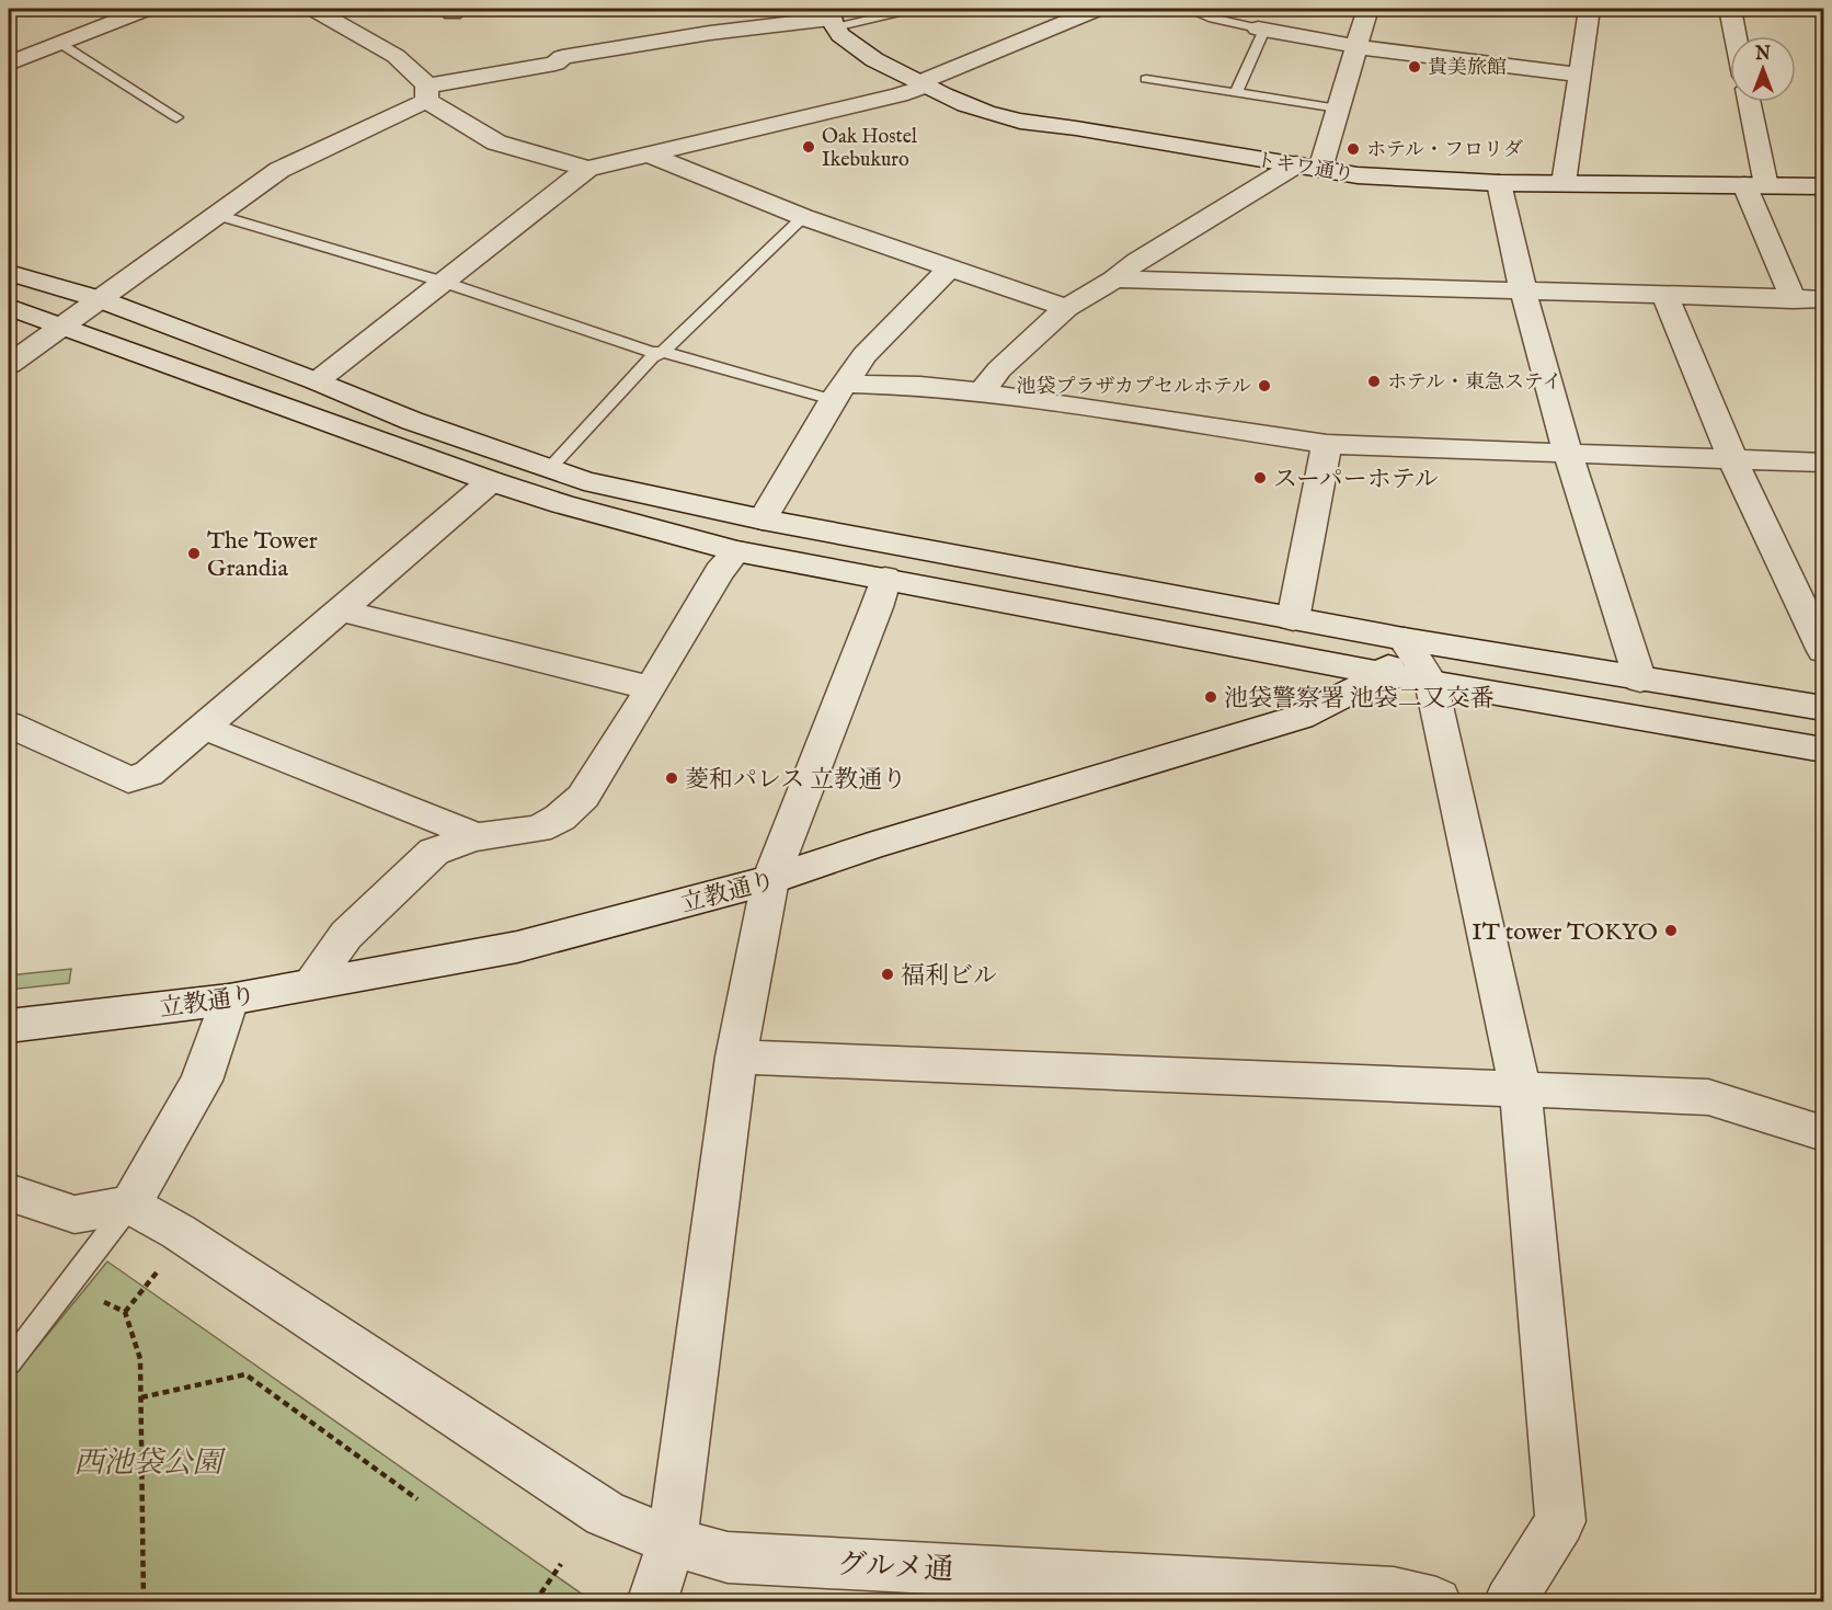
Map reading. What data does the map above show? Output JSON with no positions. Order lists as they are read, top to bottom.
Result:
{
  "streets": {
    "street": ["トキワ通り", "立教通り", "グルメ通"]
  },
  "parks": ["西池袋公園"],
  "places": [
    "貴美旅館",
    "Oak Hostel Ikebukuro",
    "ホテル・フロリダ",
    "ホテル・東急ステイ",
    "池袋プラザカプセルホテル",
    "スーパーホテル",
    "The Tower Grandia",
    "池袋警察署 池袋二又交番",
    "菱和パレス 立教通り",
    "IT tower TOKYO",
    "福利ビル"
  ],
  "north": "top"
}
